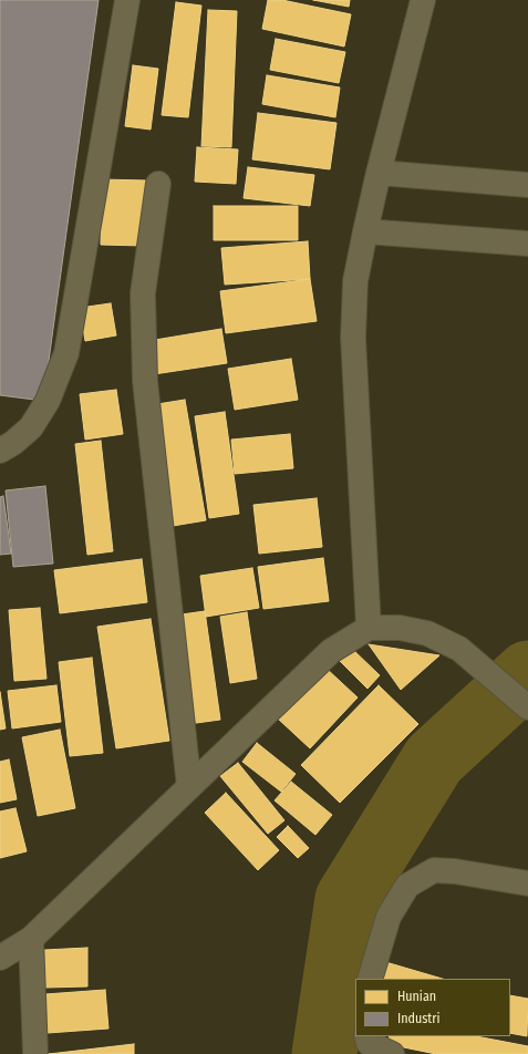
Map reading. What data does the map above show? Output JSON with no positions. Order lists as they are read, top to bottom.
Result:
{
  "legend": ["Hunian", "Industri"]
}
